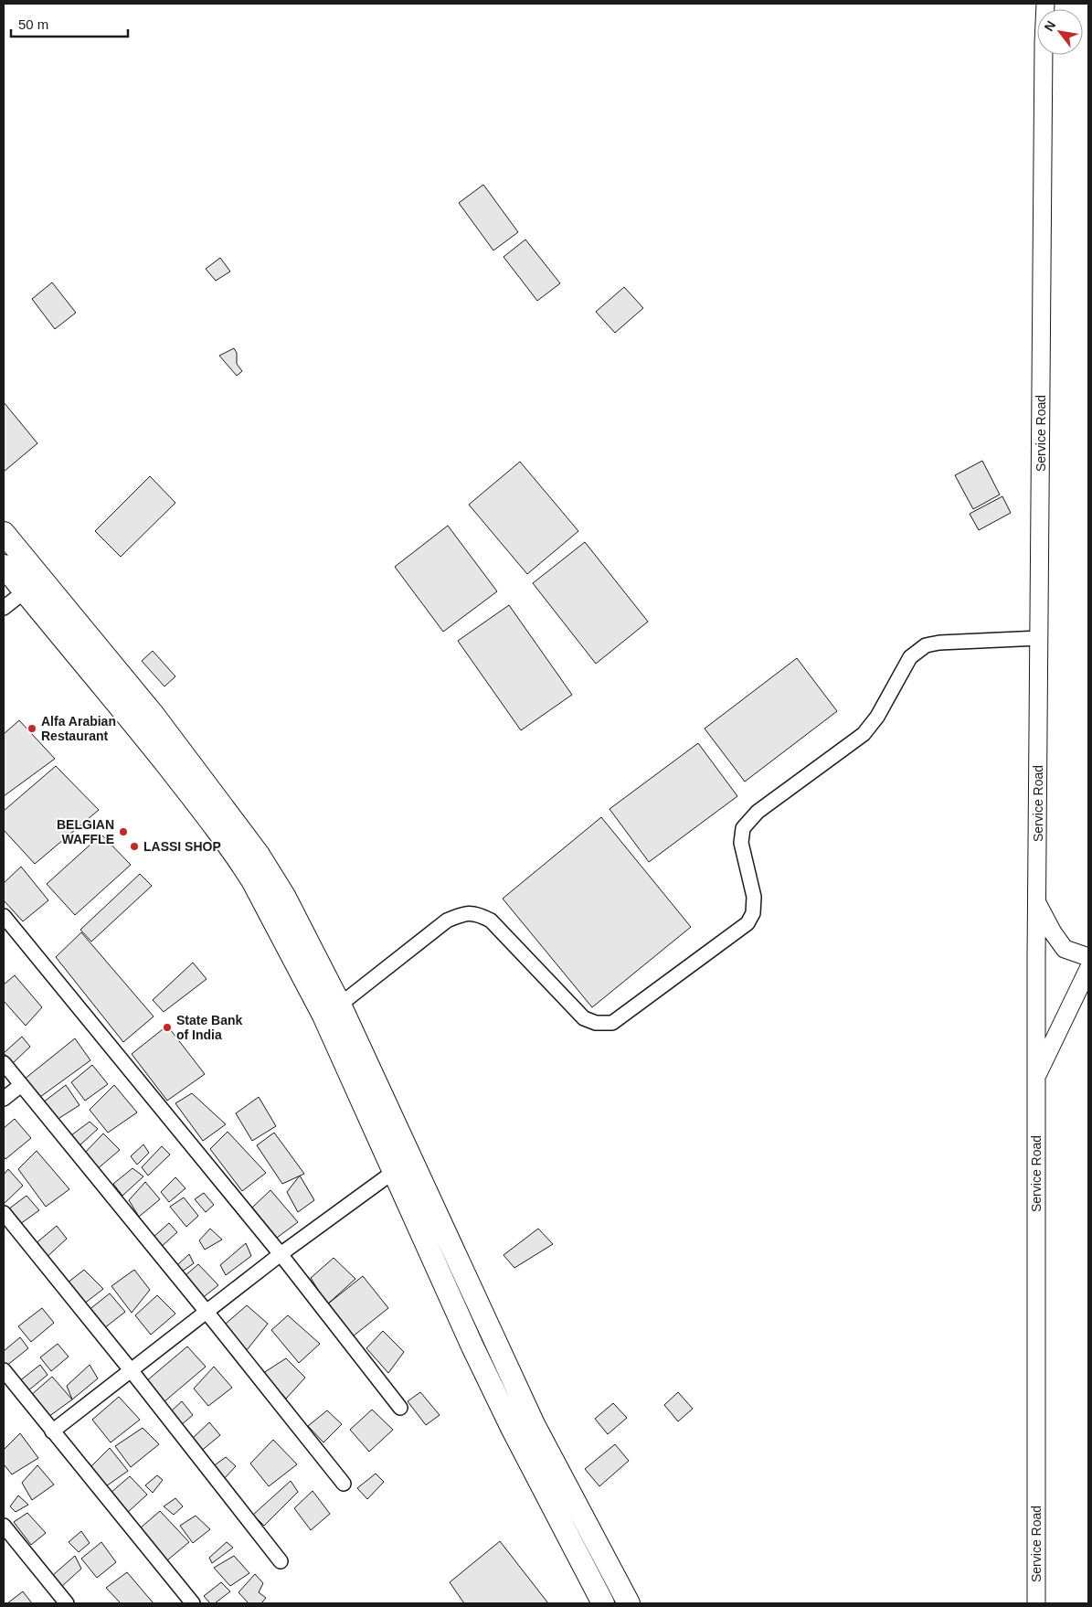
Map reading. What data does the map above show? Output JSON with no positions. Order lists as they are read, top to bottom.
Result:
{
  "streets": {
    "street": ["Service Road"]
  },
  "places": [
    "Alfa Arabian Restaurant",
    "BELGIAN WAFFLE",
    "LASSI SHOP",
    "State Bank of India"
  ],
  "scale_bar": "50 m",
  "north": "top left"
}
